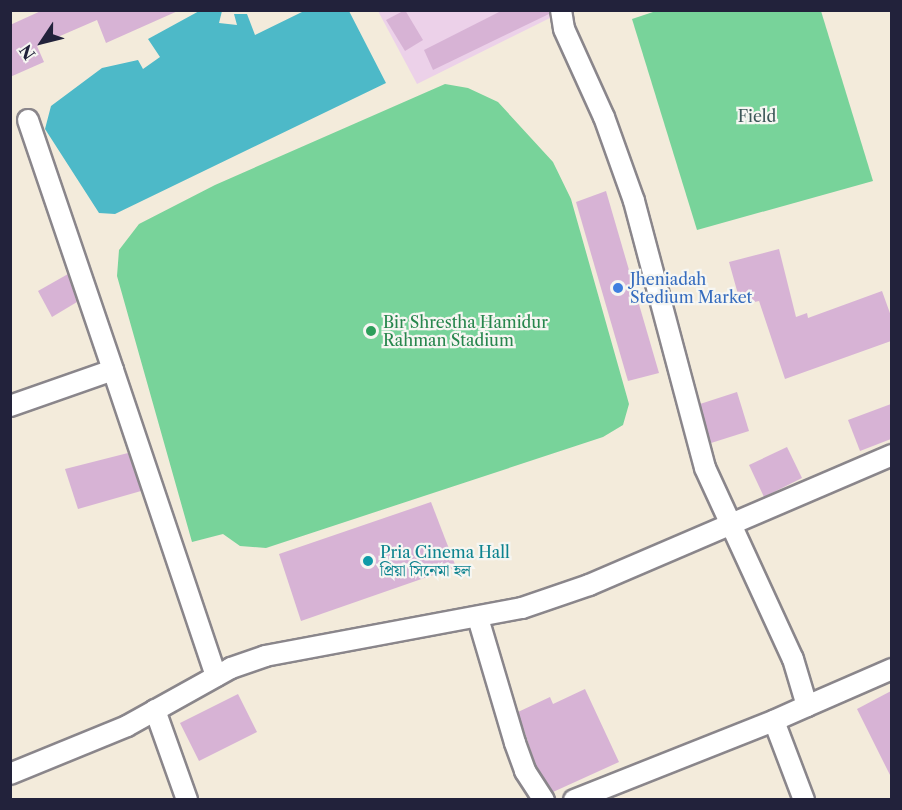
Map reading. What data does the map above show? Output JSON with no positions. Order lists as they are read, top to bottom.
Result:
{
  "parks": ["Field"],
  "places": ["Jheniadah Stedium Market", "Bir Shrestha Hamidur Rahman Stadium", "Pria Cinema Hall প্রিয়া সিনেমা হল"],
  "north": "bottom left"
}
